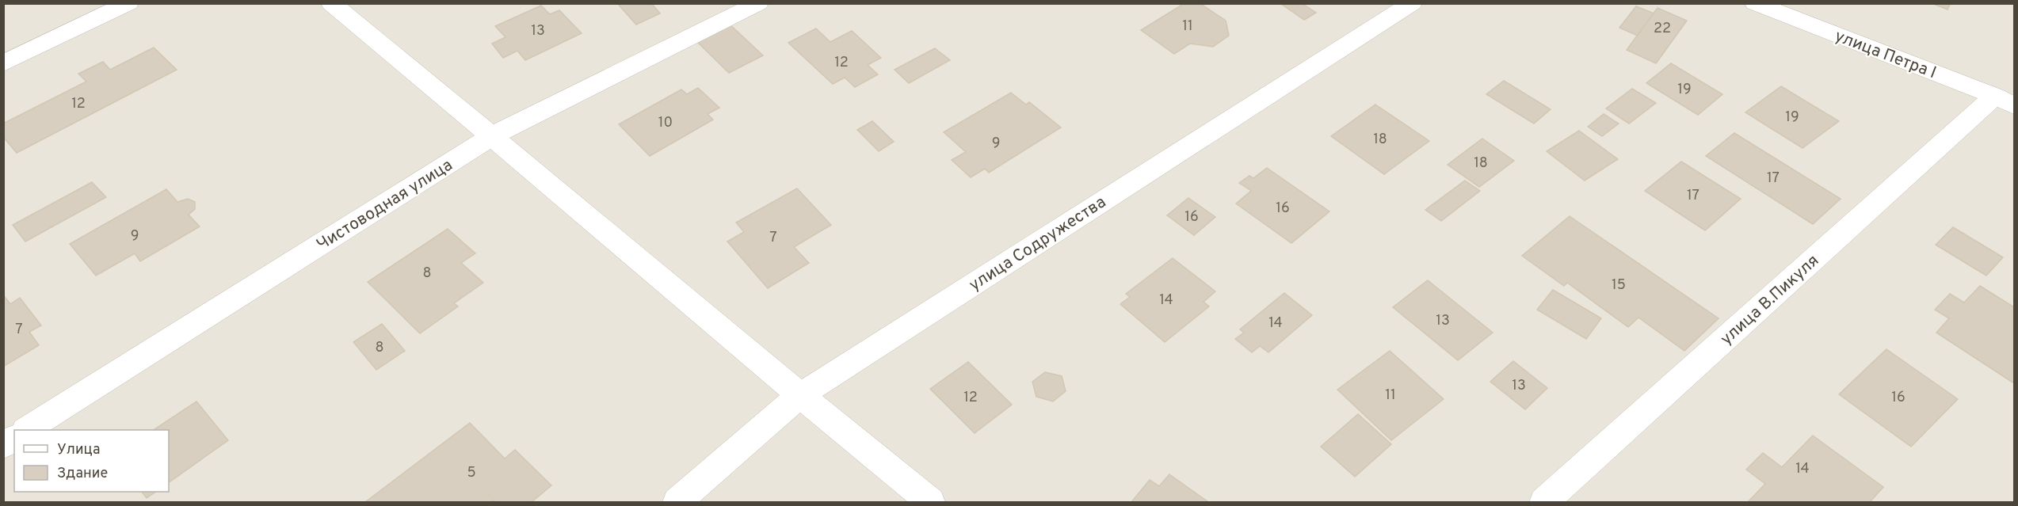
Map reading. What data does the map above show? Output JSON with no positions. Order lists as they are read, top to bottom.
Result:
{
  "streets": {
    "street": [
      "улица Петра I",
      "Чистоводная улица",
      "улица Содружества",
      "улица В.Пикуля"
    ]
  },
  "crossings": [
    ["улица Петра I", "улица В.Пикуля"]
  ],
  "house_numbers": [
    "11",
    "22",
    "13",
    "12",
    "19",
    "12",
    "19",
    "10",
    "18",
    "9",
    "18",
    "17",
    "17",
    "16",
    "16",
    "9",
    "7",
    "8",
    "15",
    "14",
    "13",
    "14",
    "7",
    "8",
    "13",
    "11",
    "12",
    "16",
    "14",
    "5"
  ],
  "legend": ["Улица", "Здание"]
}
